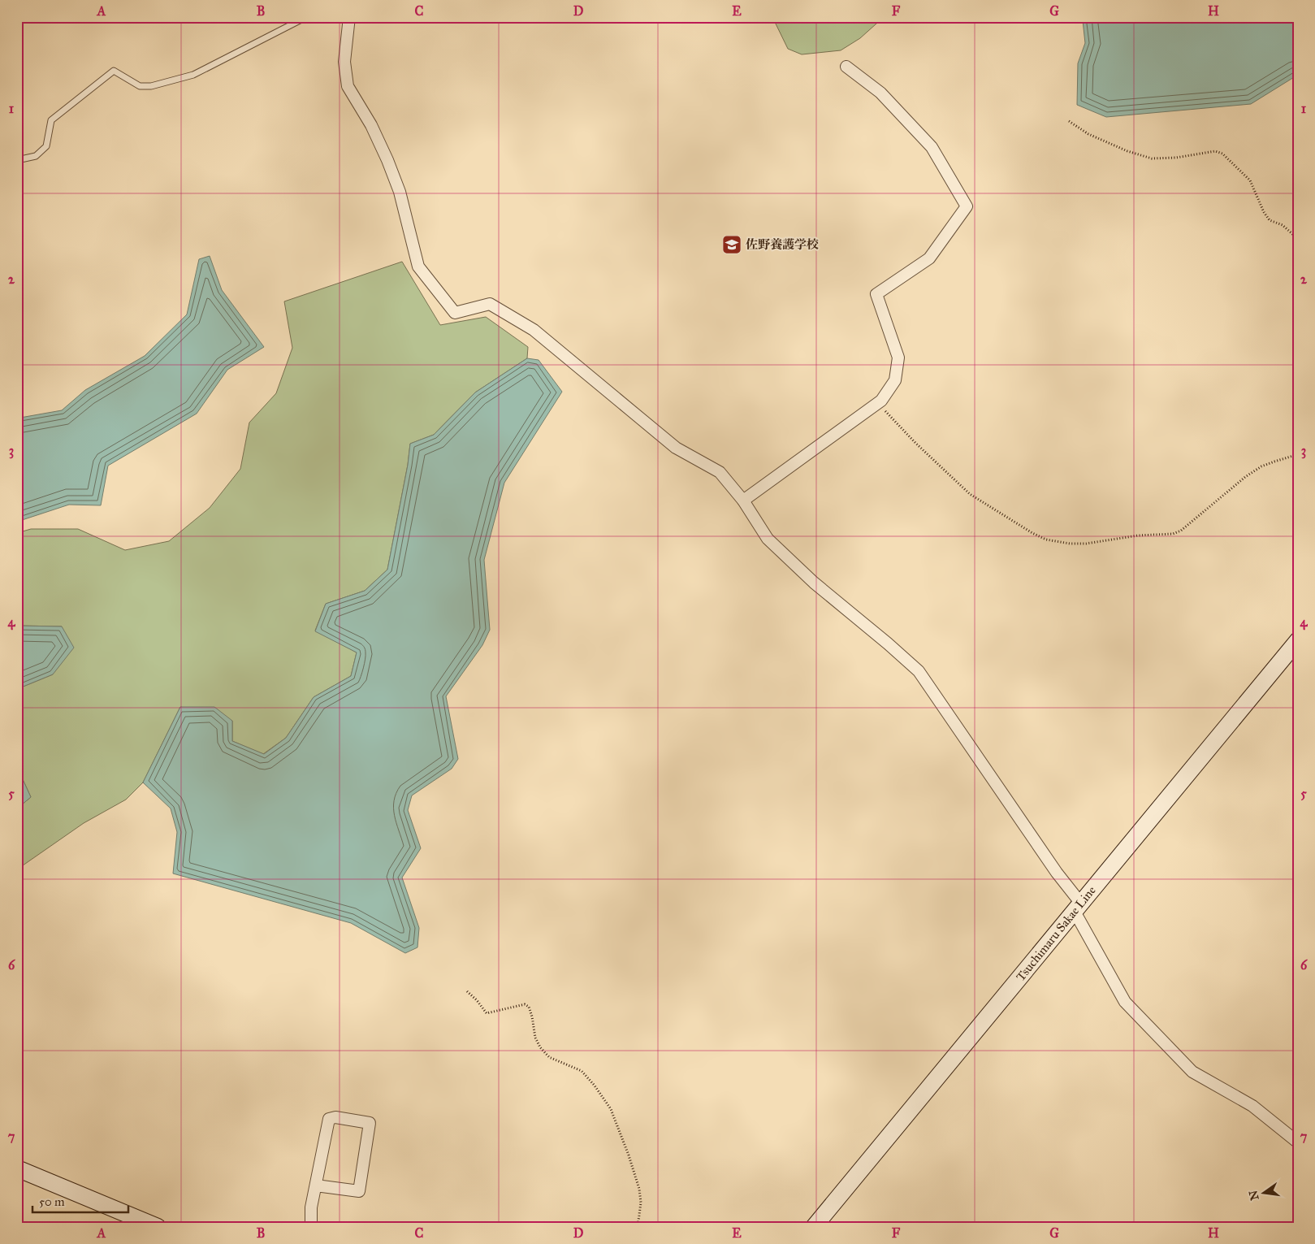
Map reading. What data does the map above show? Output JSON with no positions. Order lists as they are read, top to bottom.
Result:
{
  "streets": {
    "main road": ["Tsuchimaru Sakae Line"]
  },
  "places": {
    "school or university": ["佐野養護学校"]
  },
  "scale_bar": "50 m",
  "north": "left",
  "grid": {
    "columns": [
      "A",
      "B",
      "C",
      "D",
      "E",
      "F",
      "G",
      "H"
    ],
    "rows": [
      "1",
      "2",
      "3",
      "4",
      "5",
      "6",
      "7"
    ]
  }
}
